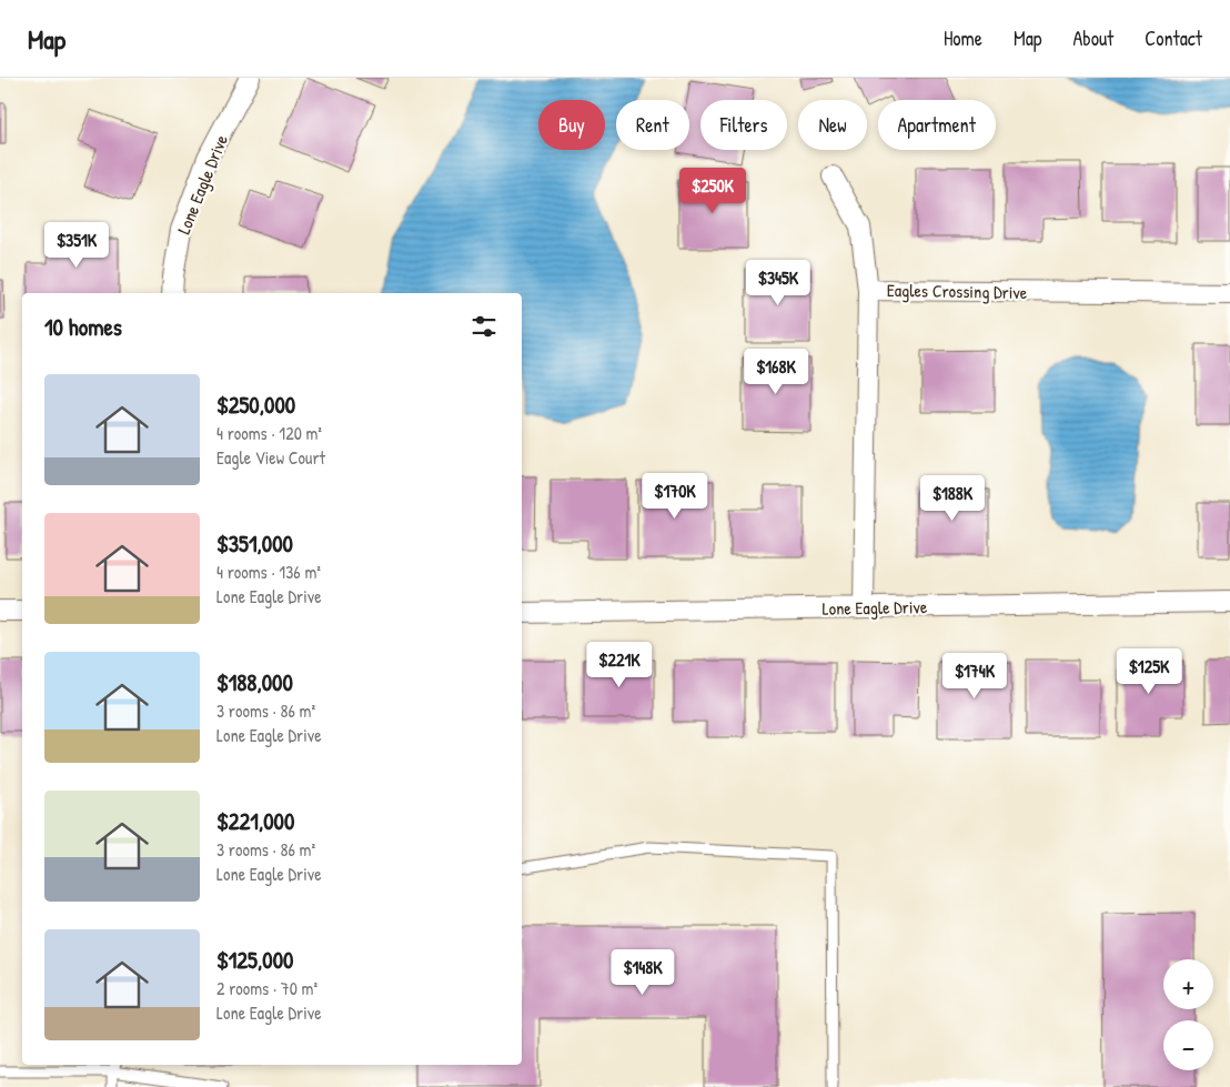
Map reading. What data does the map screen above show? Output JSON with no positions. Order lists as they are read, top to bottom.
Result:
{
  "streets": {
    "street": ["Lone Eagle Drive", "Eagles Crossing Drive"]
  },
  "crossings": [
    ["Lone Eagle Drive", "Eagles Crossing Drive"]
  ],
  "page": {
    "header": "Map",
    "nav": [
      "Home",
      "Map",
      "About",
      "Contact"
    ],
    "chip": [
      "Buy",
      "Rent",
      "Filters",
      "New",
      "Apartment"
    ],
    "price": [
      "$250K",
      "$351K",
      "$345K",
      "$168K",
      "$170K",
      "$188K",
      "$221K",
      "$125K",
      "$174K",
      "$148K"
    ],
    "heading": "10 homes",
    "list": [
      {
        "name": "$250,000",
        "note": "4 rooms · 120 m² · Eagle View Court"
      },
      {
        "name": "$351,000",
        "note": "4 rooms · 136 m² · Lone Eagle Drive"
      },
      {
        "name": "$188,000",
        "note": "3 rooms · 86 m² · Lone Eagle Drive"
      },
      {
        "name": "$221,000",
        "note": "3 rooms · 86 m² · Lone Eagle Drive"
      },
      {
        "name": "$125,000",
        "note": "2 rooms · 70 m² · Lone Eagle Drive"
      }
    ],
    "map_buttons": ["+", "−"]
  }
}
